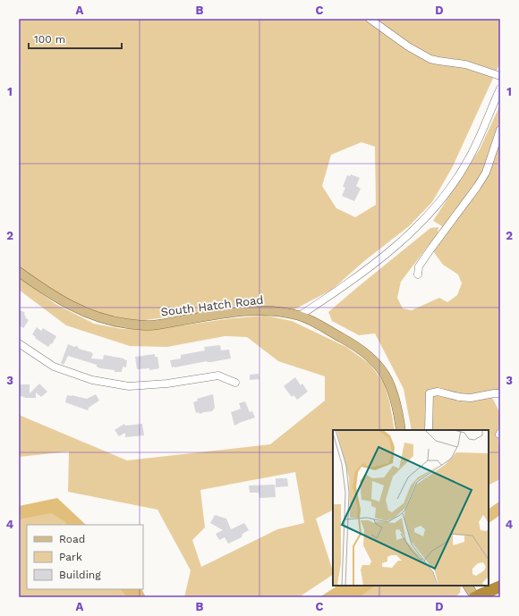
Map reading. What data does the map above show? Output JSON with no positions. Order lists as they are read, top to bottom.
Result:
{
  "streets": {
    "main road": ["South Hatch Road"]
  },
  "legend": ["Road", "Park", "Building"],
  "scale_bar": "100 m",
  "grid": {
    "columns": [
      "A",
      "B",
      "C",
      "D"
    ],
    "rows": [
      "1",
      "2",
      "3",
      "4"
    ]
  }
}
